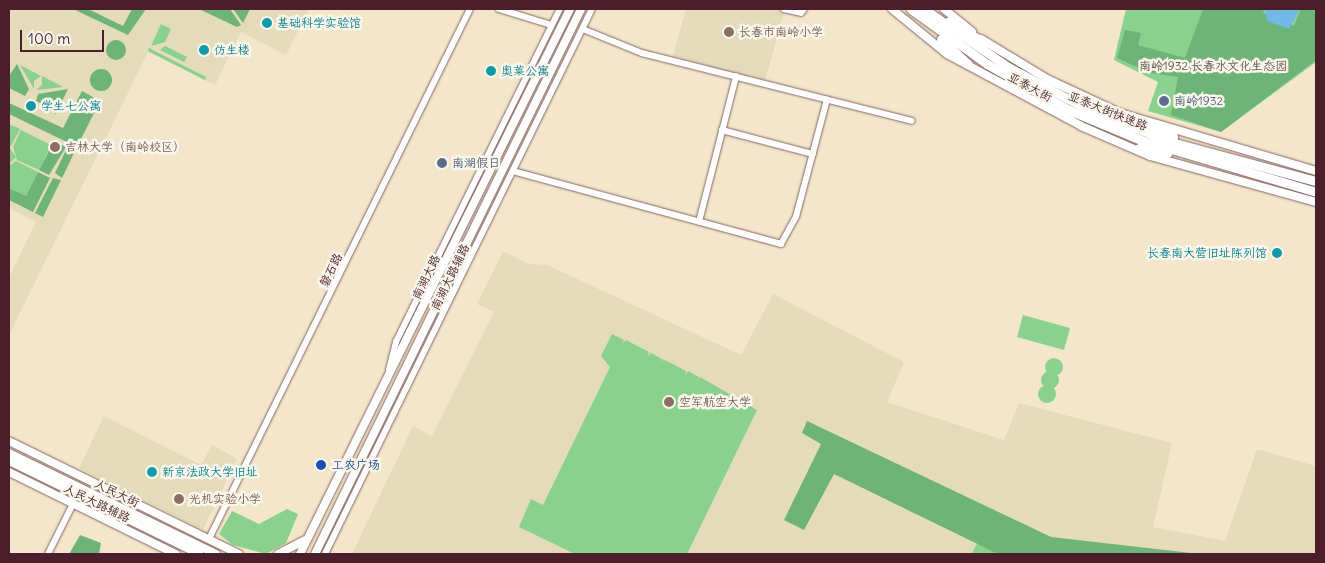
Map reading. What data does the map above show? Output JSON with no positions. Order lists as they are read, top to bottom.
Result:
{
  "streets": {
    "highway": ["亚泰大街快速路"],
    "main road": [
      "亚泰大街",
      "南湖大路",
      "人民大街",
      "人民大路辅路"
    ],
    "street": ["磐石路", "南湖大路辅路"]
  },
  "crossings": [
    ["南湖大路", "南湖大路辅路"]
  ],
  "parks": ["南岭1932 长春水文化生态园"],
  "places": [
    "基础科学实验馆",
    "长春市南岭小学",
    "仿生楼",
    "奥莱公寓",
    "南岭1932",
    "学生七公寓",
    "吉林大学（南岭校区）",
    "南湖假日",
    "长春南大营旧址陈列馆",
    "空军航空大学",
    "工农广场",
    "新京法政大学旧址",
    "光机实验小学"
  ],
  "scale_bar": "100 m"
}
